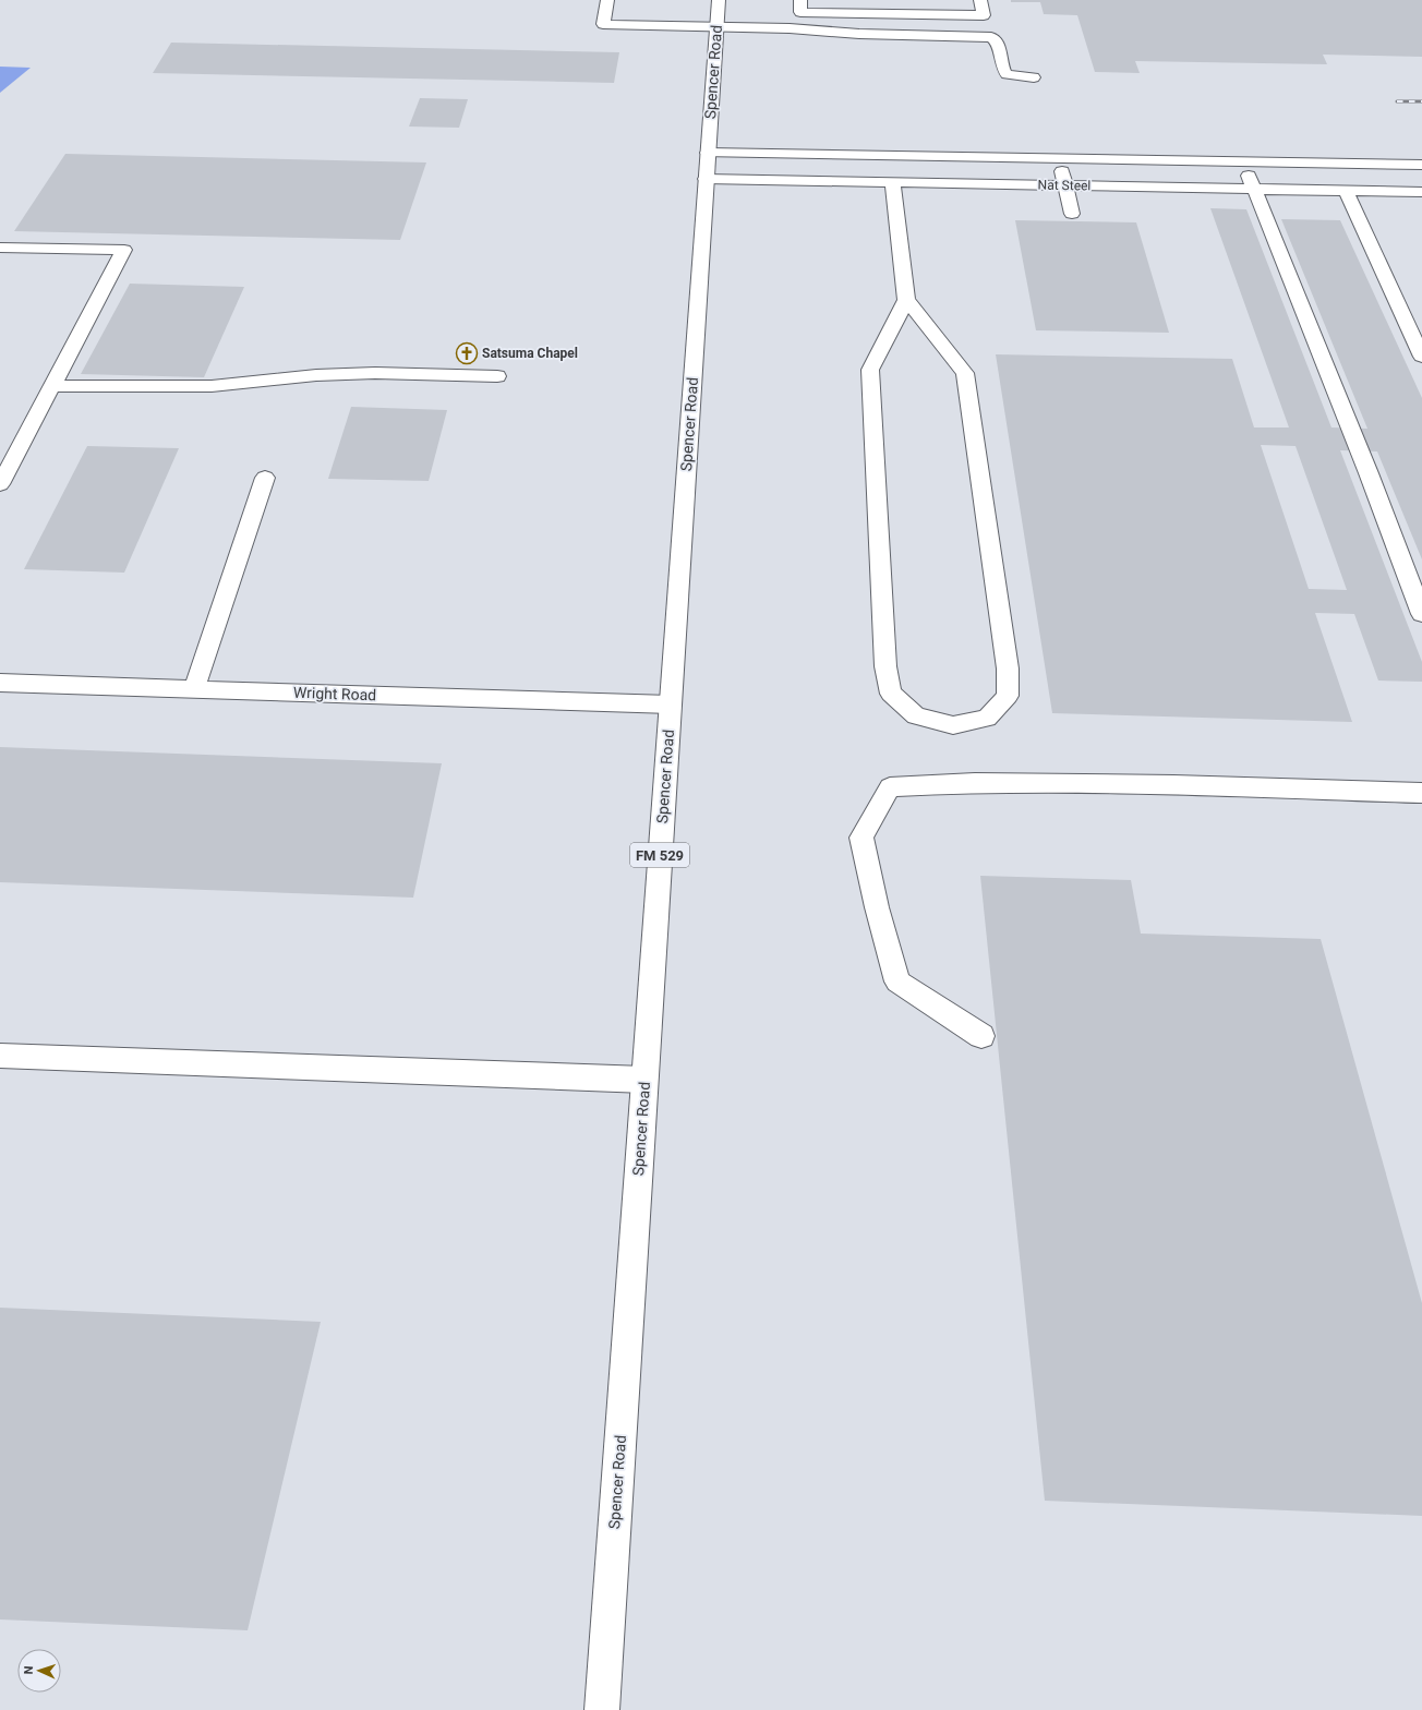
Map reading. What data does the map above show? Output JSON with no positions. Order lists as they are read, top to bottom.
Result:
{
  "streets": {
    "main road": [
      "Spencer Road",
      "Nat Steel",
      "Wright Road",
      "FM 529"
    ]
  },
  "crossings": [
    ["Spencer Road", "Nat Steel"],
    ["Spencer Road", "Wright Road"]
  ],
  "places": {
    "church": ["Satsuma Chapel"]
  },
  "north": "left"
}
